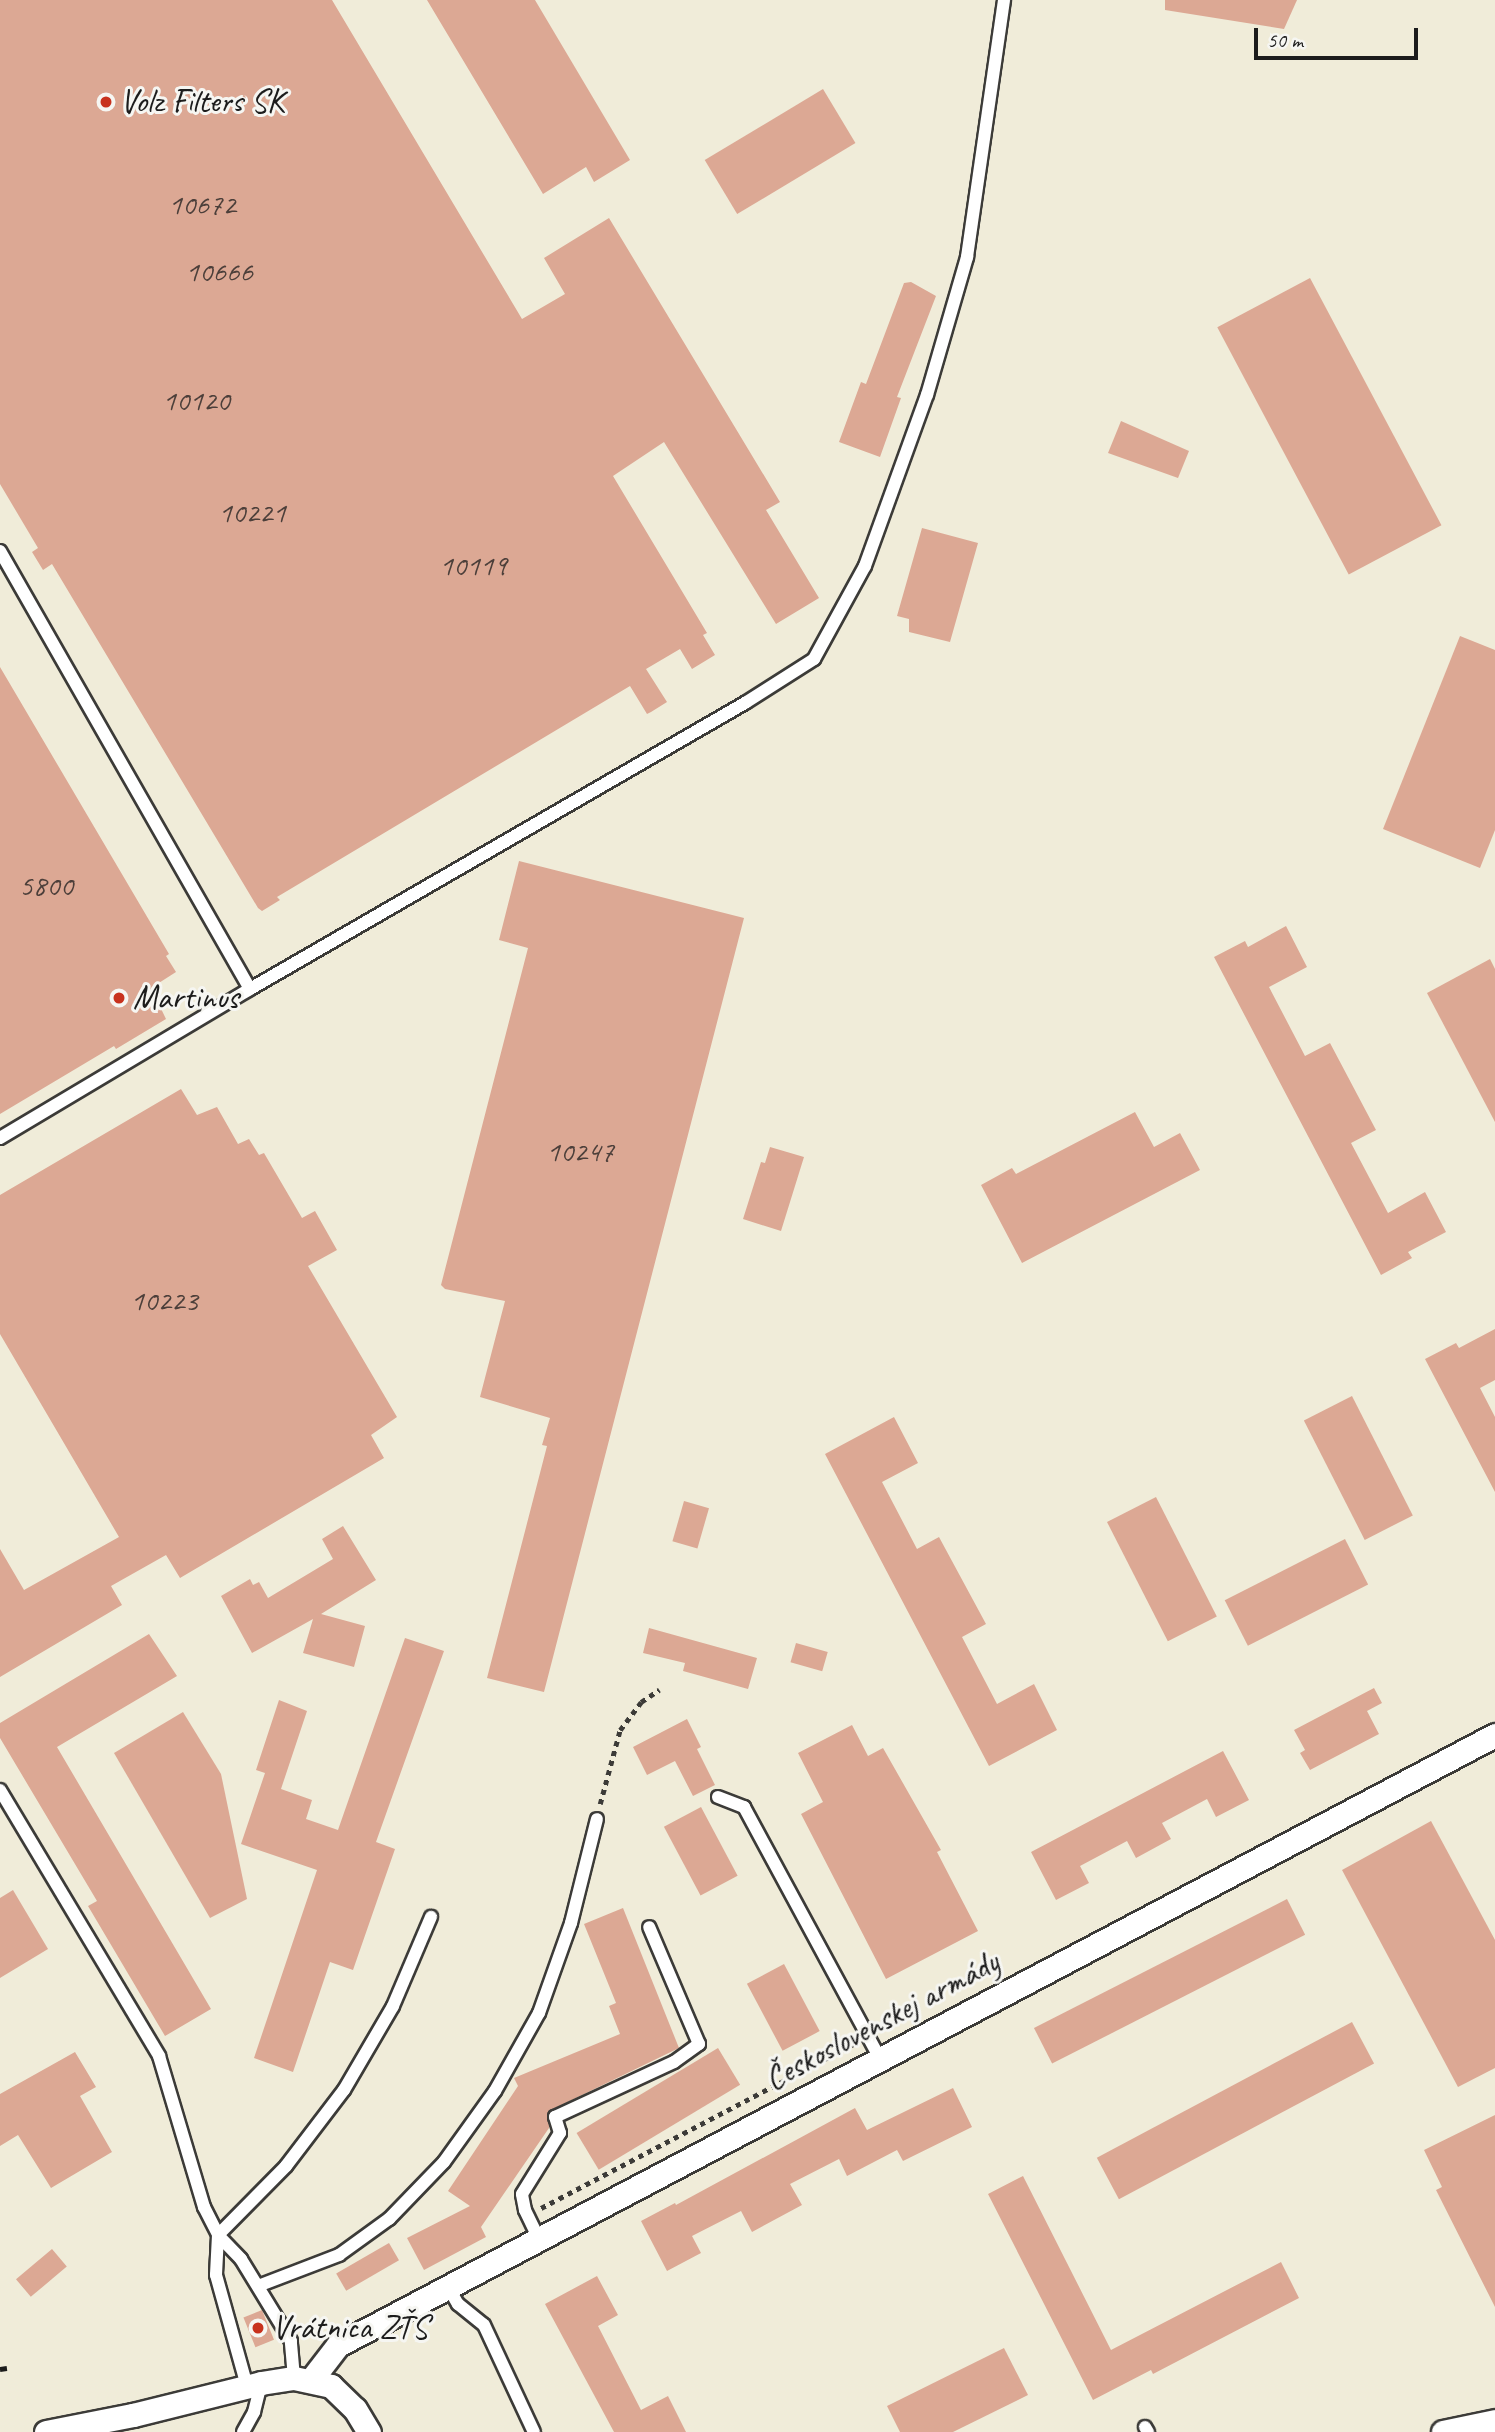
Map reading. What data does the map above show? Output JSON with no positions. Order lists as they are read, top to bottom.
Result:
{
  "streets": {
    "street": ["Československej armády"]
  },
  "places": ["Volz Filters SK", "Martinus", "Vrátnica ZŤS"],
  "house_numbers": [
    "10672",
    "10666",
    "10120",
    "10221",
    "10119",
    "5800",
    "10247",
    "10223"
  ],
  "scale_bar": "50 m"
}
